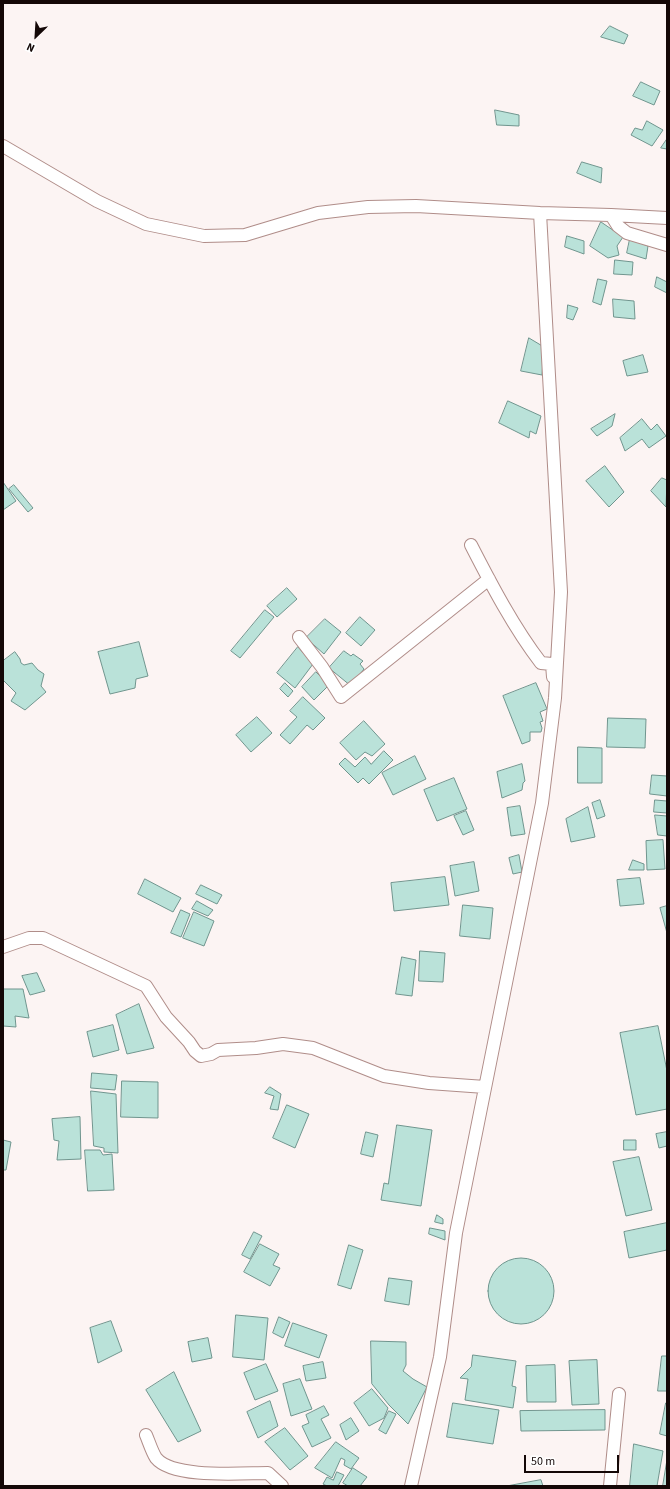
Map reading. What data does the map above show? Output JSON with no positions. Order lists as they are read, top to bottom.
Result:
{
  "scale_bar": "50 m",
  "north": "bottom left"
}
